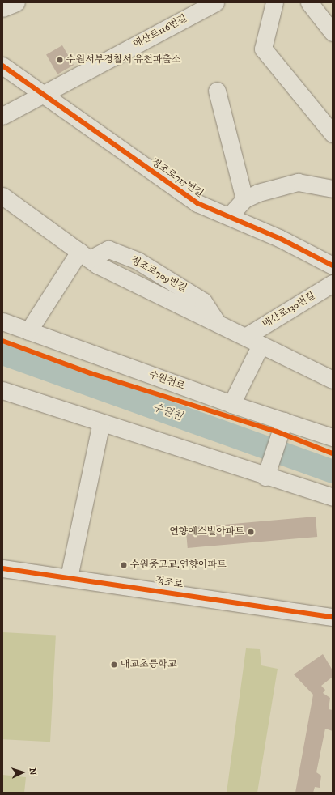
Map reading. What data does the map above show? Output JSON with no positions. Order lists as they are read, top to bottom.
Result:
{
  "streets": {
    "street": [
      "매산로116번길",
      "정조로715번길",
      "정조로709번길",
      "매산로130번길",
      "수원천로",
      "정조로"
    ]
  },
  "crossings": [
    ["매산로116번길", "정조로715번길"],
    ["정조로709번길", "매산로130번길"]
  ],
  "water": ["수원천"],
  "places": [
    "수원서부경찰서 유천파출소",
    "연향예스빌아파트",
    "수원중고교.연향아파트",
    "매교초등학교"
  ],
  "north": "right"
}
